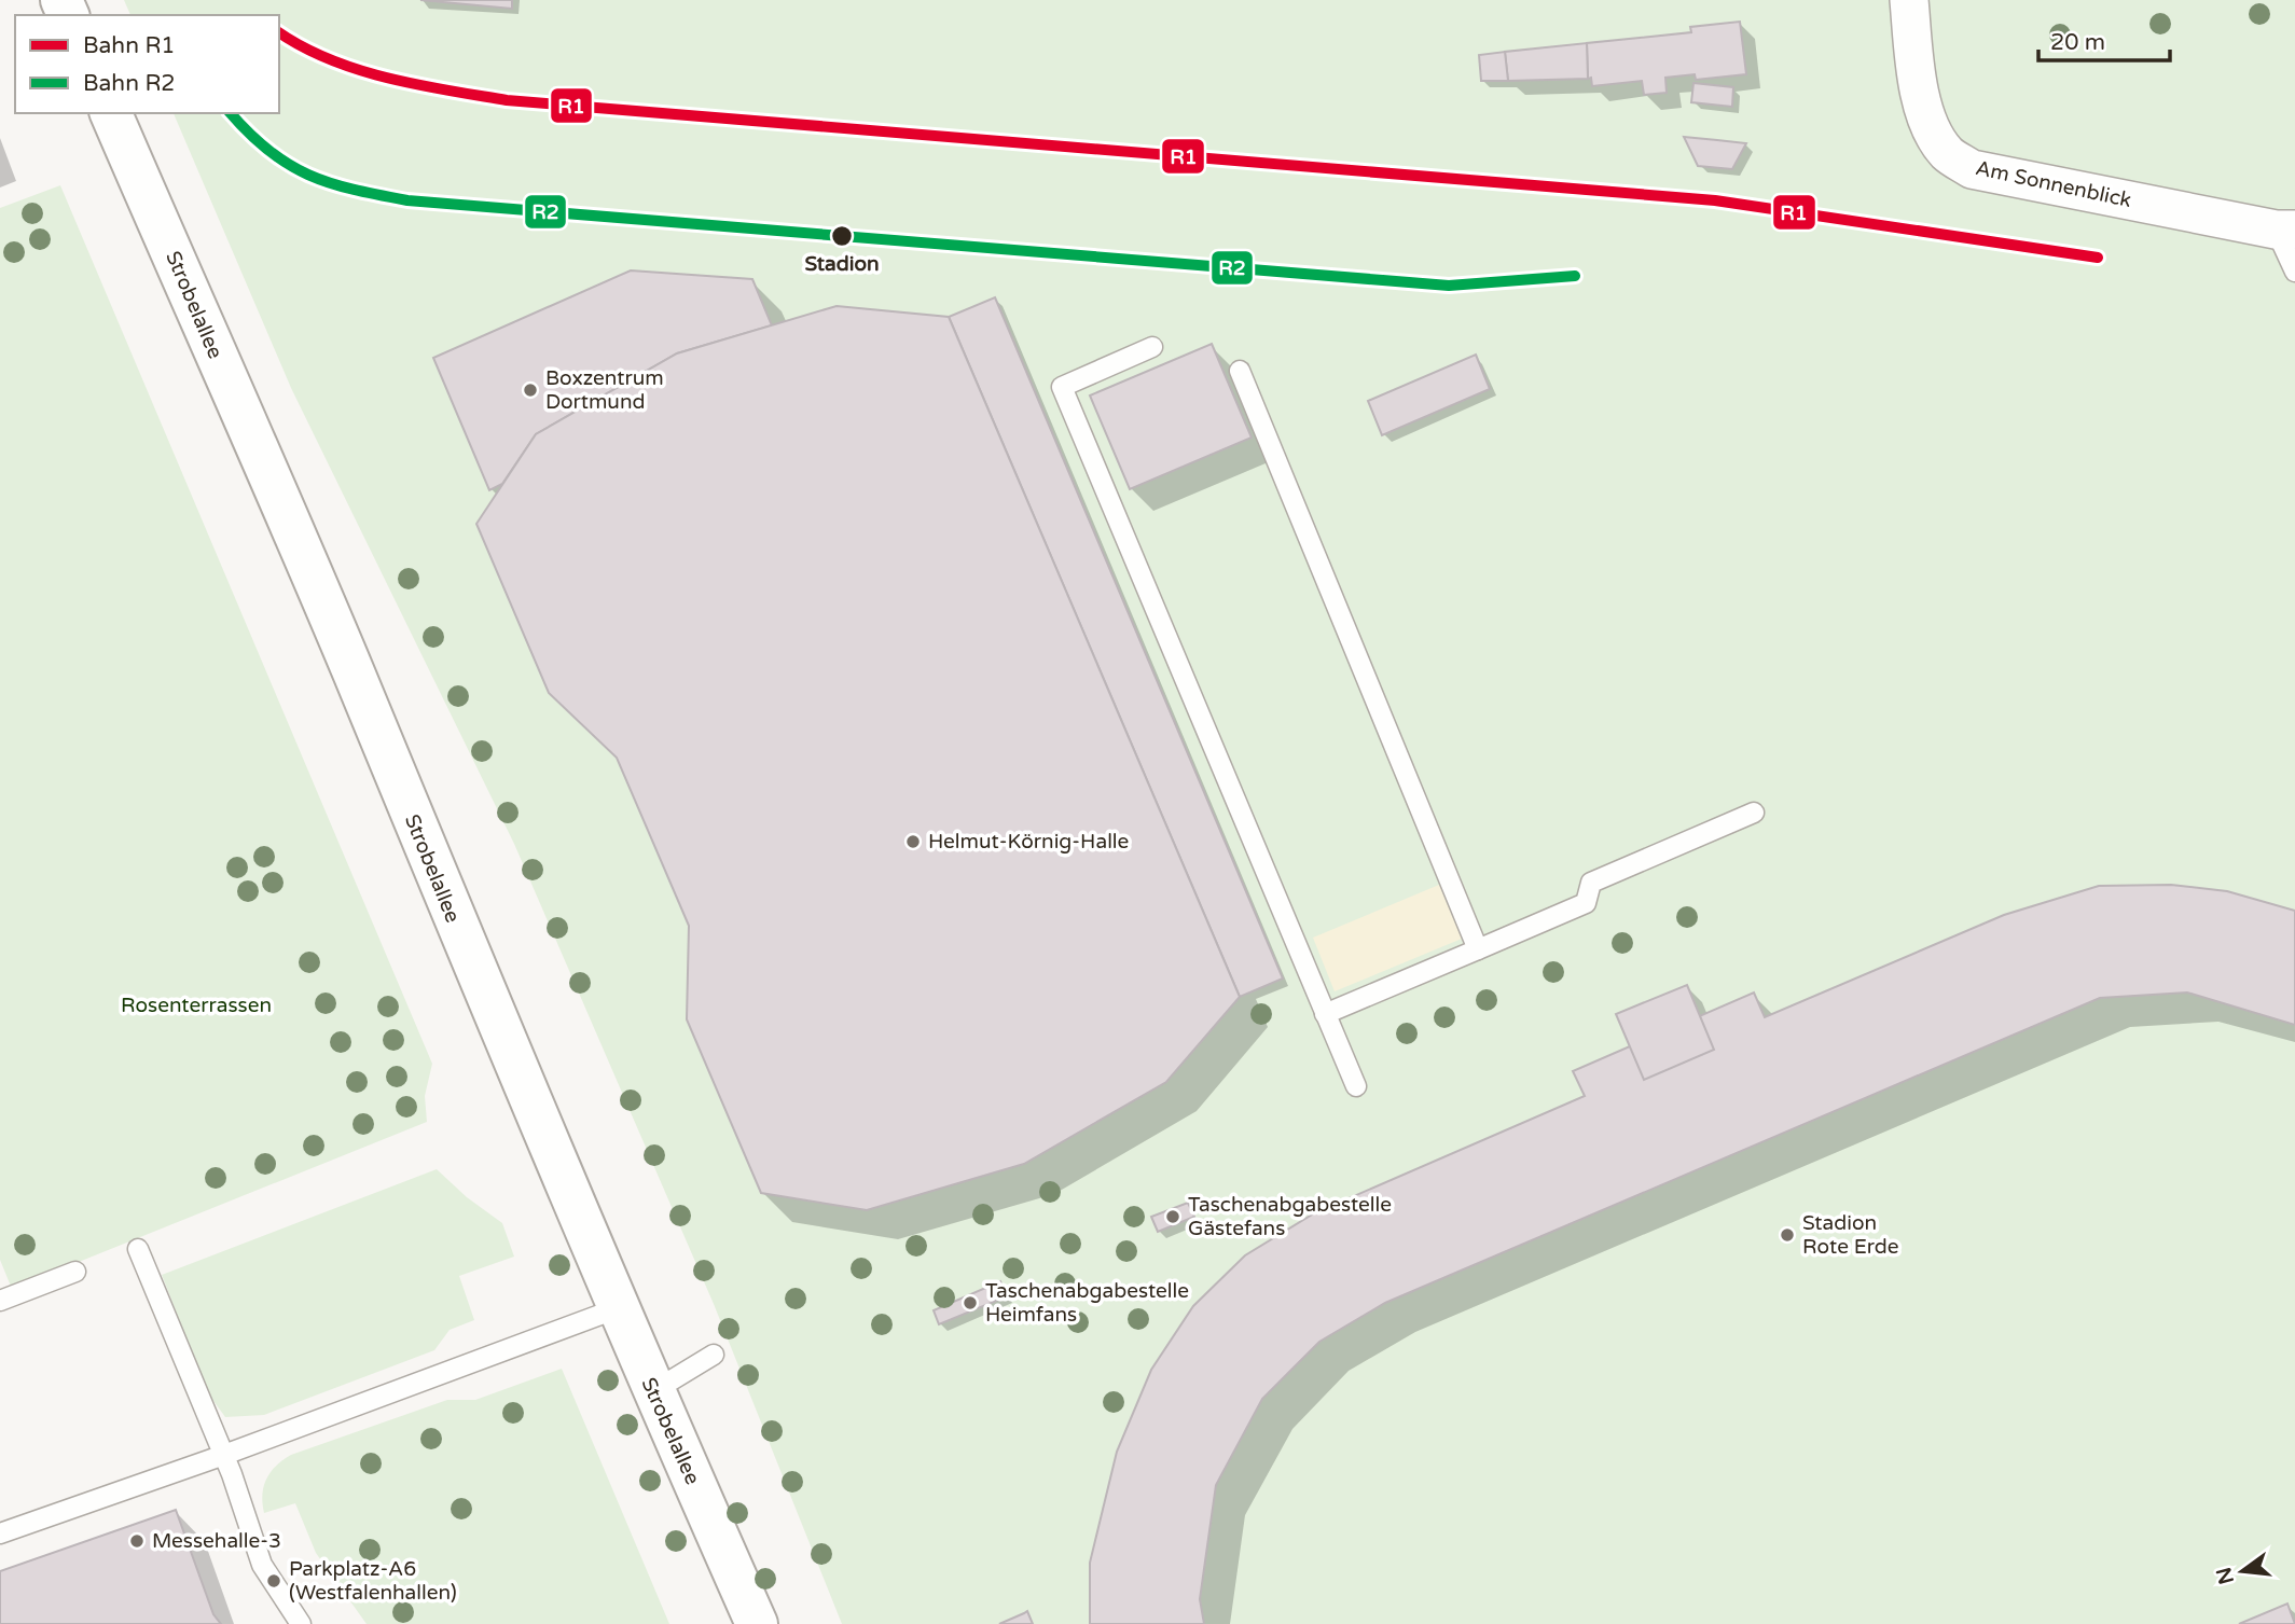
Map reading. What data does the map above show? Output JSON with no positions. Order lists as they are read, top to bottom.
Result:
{
  "streets": {
    "street": ["Am Sonnenblick", "Strobelallee"]
  },
  "parks": ["Rosenterrassen"],
  "places": [
    "Stadion",
    "Boxzentrum Dortmund",
    "Helmut-Körnig-Halle",
    "Taschenabgabestelle Gästefans",
    "Stadion Rote Erde",
    "Taschenabgabestelle Heimfans",
    "Messehalle-3",
    "Parkplatz-A6 (Westfalenhallen)"
  ],
  "lines": ["rail line R1", "rail line R2"],
  "legend": ["Bahn R1", "Bahn R2"],
  "scale_bar": "20 m",
  "north": "left"
}
